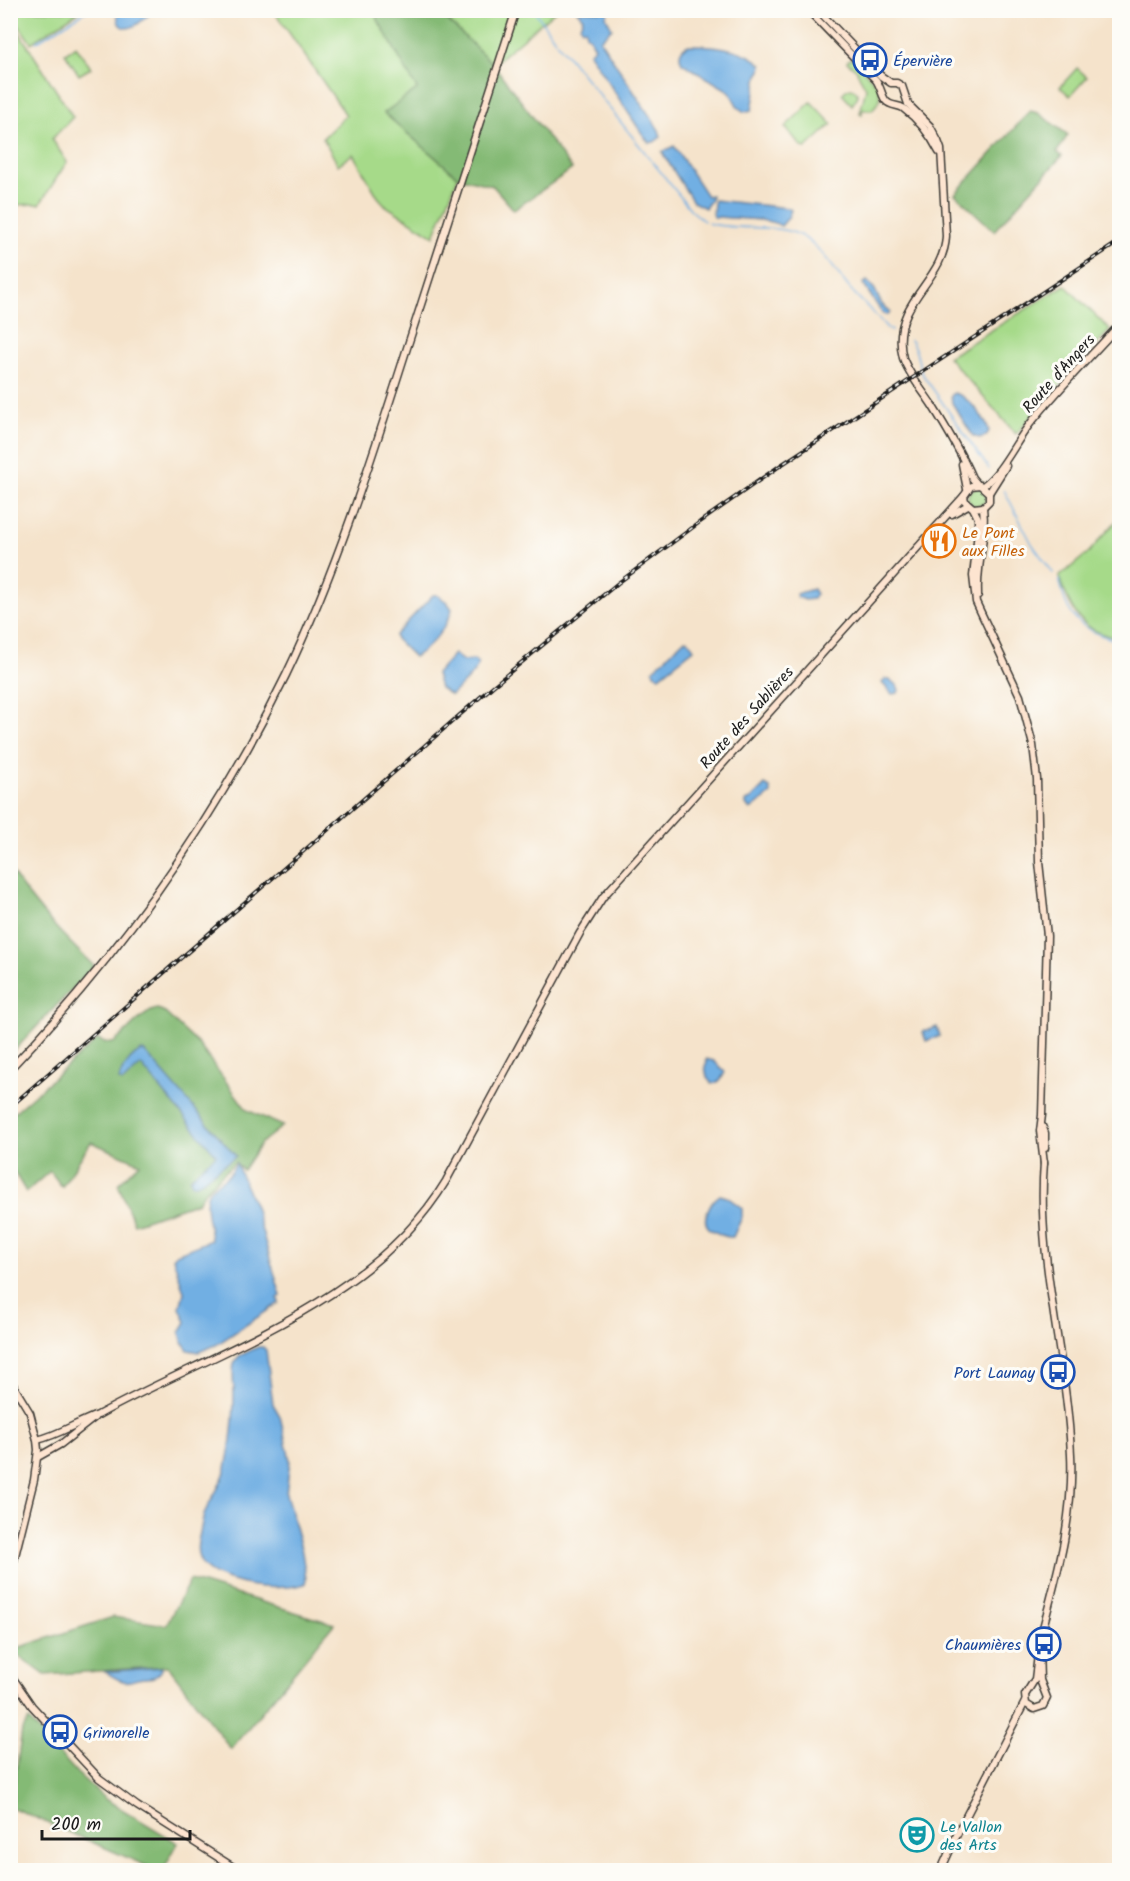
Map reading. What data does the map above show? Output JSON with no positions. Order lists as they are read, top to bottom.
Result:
{
  "streets": {
    "street": ["Route d'Angers", "Route des Sablières"]
  },
  "crossings": [
    ["Route d'Angers", "Route des Sablières"]
  ],
  "places": {
    "bus stop": [
      "Épervière",
      "Port Launay",
      "Chaumières",
      "Grimorelle"
    ],
    "restaurant": ["Le Pont aux Filles"],
    "theatre": ["Le Vallon des Arts"]
  },
  "scale_bar": "200 m"
}
